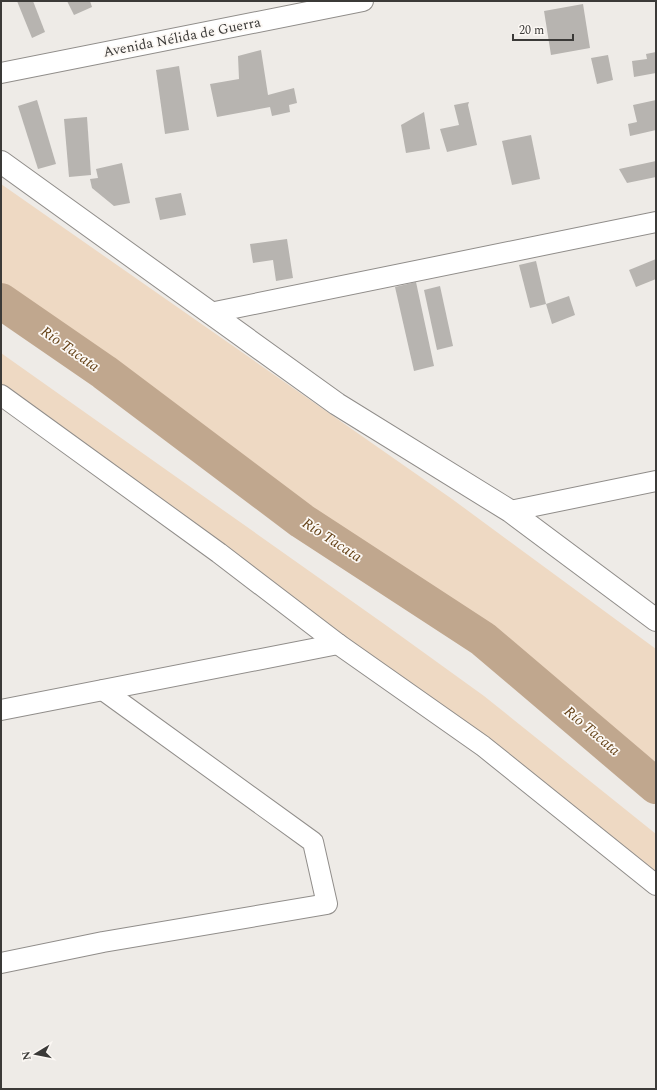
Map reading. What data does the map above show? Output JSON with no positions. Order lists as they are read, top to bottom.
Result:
{
  "streets": {
    "street": ["Avenida Nélida de Guerra"]
  },
  "water": ["Río Tacata"],
  "scale_bar": "20 m",
  "north": "left"
}
